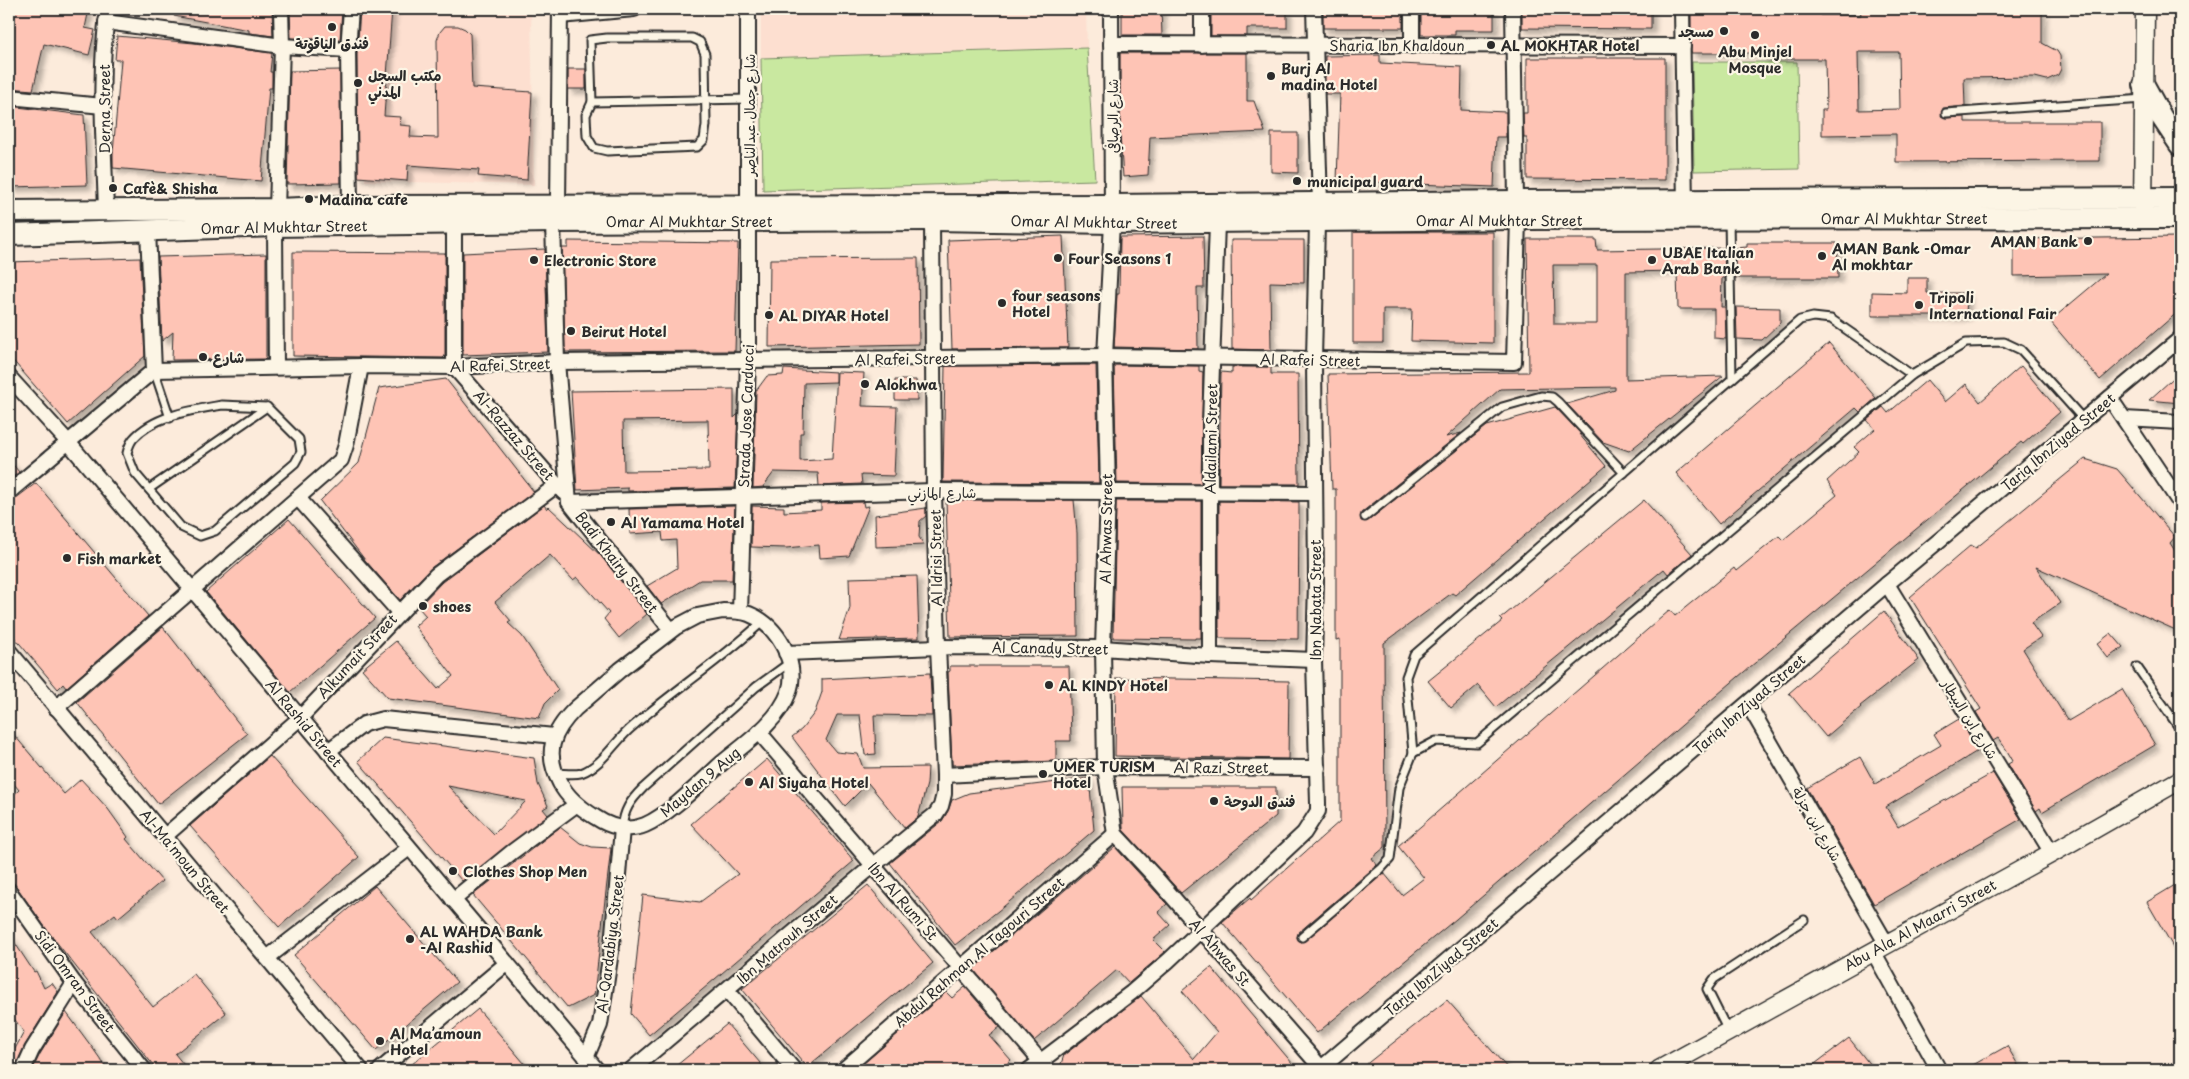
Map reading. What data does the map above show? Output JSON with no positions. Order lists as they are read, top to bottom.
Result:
{
  "streets": {
    "main road": ["Omar Al Mukhtar Street"],
    "street": [
      "Sharia Ibn Khaldoun",
      "Derna Street",
      "شارع جمال عبدالناصر",
      "شارع الرصافي",
      "Al Rafei Street",
      "Strada Jose Carducci",
      "Al-Razzaz Street",
      "Aldailami Street",
      "Tariq IbnZiyad Street",
      "شارع المازني",
      "Al Ahwas Street",
      "Al Idrisi Street",
      "Badi Khairy Street",
      "Ibn Nabata Street",
      "Al Canady Street",
      "Alkumait Street",
      "شارع ابن البيطار",
      "Al Rashid Street",
      "Al Razi Street",
      "Maydan 9 Aug",
      "شارع ابن جزلة",
      "Al-Ma'moun Street",
      "Ibn Al Rumi St",
      "Abu Ala Al Maarri Street",
      "Ibn Matrouh Street",
      "Al-Qardabiya Street",
      "Abdul Rahman Al Tagouri Street",
      "Al Ahwas St",
      "Sidi Omran Street"
    ]
  },
  "crossings": [
    ["Sharia Ibn Khaldoun", "شارع الرصافي"],
    ["Sharia Ibn Khaldoun", "Ibn Nabata Street"],
    ["Derna Street", "Omar Al Mukhtar Street"],
    ["شارع جمال عبدالناصر", "Omar Al Mukhtar Street"],
    ["شارع جمال عبدالناصر", "Strada Jose Carducci"],
    ["شارع الرصافي", "Omar Al Mukhtar Street"],
    ["شارع الرصافي", "Al Ahwas Street"],
    ["Omar Al Mukhtar Street", "Al Rafei Street"],
    ["Omar Al Mukhtar Street", "Strada Jose Carducci"],
    ["Omar Al Mukhtar Street", "Aldailami Street"],
    ["Omar Al Mukhtar Street", "Al Ahwas Street"],
    ["Omar Al Mukhtar Street", "Al Idrisi Street"],
    ["Omar Al Mukhtar Street", "Badi Khairy Street"],
    ["Omar Al Mukhtar Street", "Ibn Nabata Street"],
    ["Al Rafei Street", "Strada Jose Carducci"],
    ["Al Rafei Street", "Al-Razzaz Street"],
    ["Al Rafei Street", "Aldailami Street"],
    ["Al Rafei Street", "Al Ahwas Street"],
    ["Al Rafei Street", "Al Idrisi Street"],
    ["Al Rafei Street", "Badi Khairy Street"],
    ["Al Rafei Street", "Ibn Nabata Street"],
    ["Strada Jose Carducci", "شارع المازني"],
    ["Al-Razzaz Street", "شارع المازني"],
    ["Al-Razzaz Street", "Badi Khairy Street"],
    ["Al-Razzaz Street", "Alkumait Street"],
    ["Aldailami Street", "شارع المازني"],
    ["Aldailami Street", "Al Canady Street"],
    ["Tariq IbnZiyad Street", "شارع ابن البيطار"],
    ["Tariq IbnZiyad Street", "شارع ابن جزلة"],
    ["Tariq IbnZiyad Street", "Al Ahwas St"],
    ["شارع المازني", "Al Ahwas Street"],
    ["شارع المازني", "Al Idrisi Street"],
    ["شارع المازني", "Badi Khairy Street"],
    ["شارع المازني", "Ibn Nabata Street"],
    ["Al Ahwas Street", "Al Canady Street"],
    ["Al Ahwas Street", "Al Razi Street"],
    ["Al Ahwas Street", "Abdul Rahman Al Tagouri Street"],
    ["Al Ahwas Street", "Al Ahwas St"],
    ["Al Idrisi Street", "Al Canady Street"],
    ["Al Idrisi Street", "Al Razi Street"],
    ["Al Idrisi Street", "Ibn Matrouh Street"],
    ["Ibn Nabata Street", "Al Canady Street"],
    ["Ibn Nabata Street", "Al Razi Street"],
    ["Ibn Nabata Street", "Ibn Al Rumi St"],
    ["Ibn Nabata Street", "Al Ahwas St"],
    ["Al Canady Street", "Maydan 9 Aug"],
    ["Alkumait Street", "Al Rashid Street"],
    ["Alkumait Street", "Al-Ma'moun Street"],
    ["شارع ابن البيطار", "Abu Ala Al Maarri Street"],
    ["Al Rashid Street", "Al-Qardabiya Street"],
    ["Maydan 9 Aug", "Ibn Al Rumi St"],
    ["Maydan 9 Aug", "Al-Qardabiya Street"],
    ["شارع ابن جزلة", "Abu Ala Al Maarri Street"],
    ["Ibn Al Rumi St", "Ibn Matrouh Street"],
    ["Ibn Al Rumi St", "Abdul Rahman Al Tagouri Street"],
    ["Abdul Rahman Al Tagouri Street", "Al Ahwas St"]
  ],
  "places": [
    "فندق الياقوتة",
    "مسجد",
    "Abu Minjel Mosque",
    "AL MOKHTAR Hotel",
    "Burj Al madina Hotel",
    "مكتب السجل المدني",
    "municipal guard",
    "Cafè& Shisha",
    "Madina cafe",
    "AMAN Bank",
    "AMAN Bank -Omar Al mokhtar",
    "Four Seasons 1",
    "Electronic Store",
    "UBAE Italian Arab Bank",
    "four seasons Hotel",
    "Tripoli International Fair",
    "AL DIYAR Hotel",
    "Beirut Hotel",
    "شارع",
    "Alokhwa",
    "Al Yamama Hotel",
    "Fish market",
    "shoes",
    "AL KINDY Hotel",
    "UMER TURISM Hotel",
    "Al Siyaha Hotel",
    "فندق الدوحة",
    "Clothes Shop Men",
    "AL WAHDA Bank -Al Rashid",
    "Al Ma’amoun Hotel"
  ]
}
